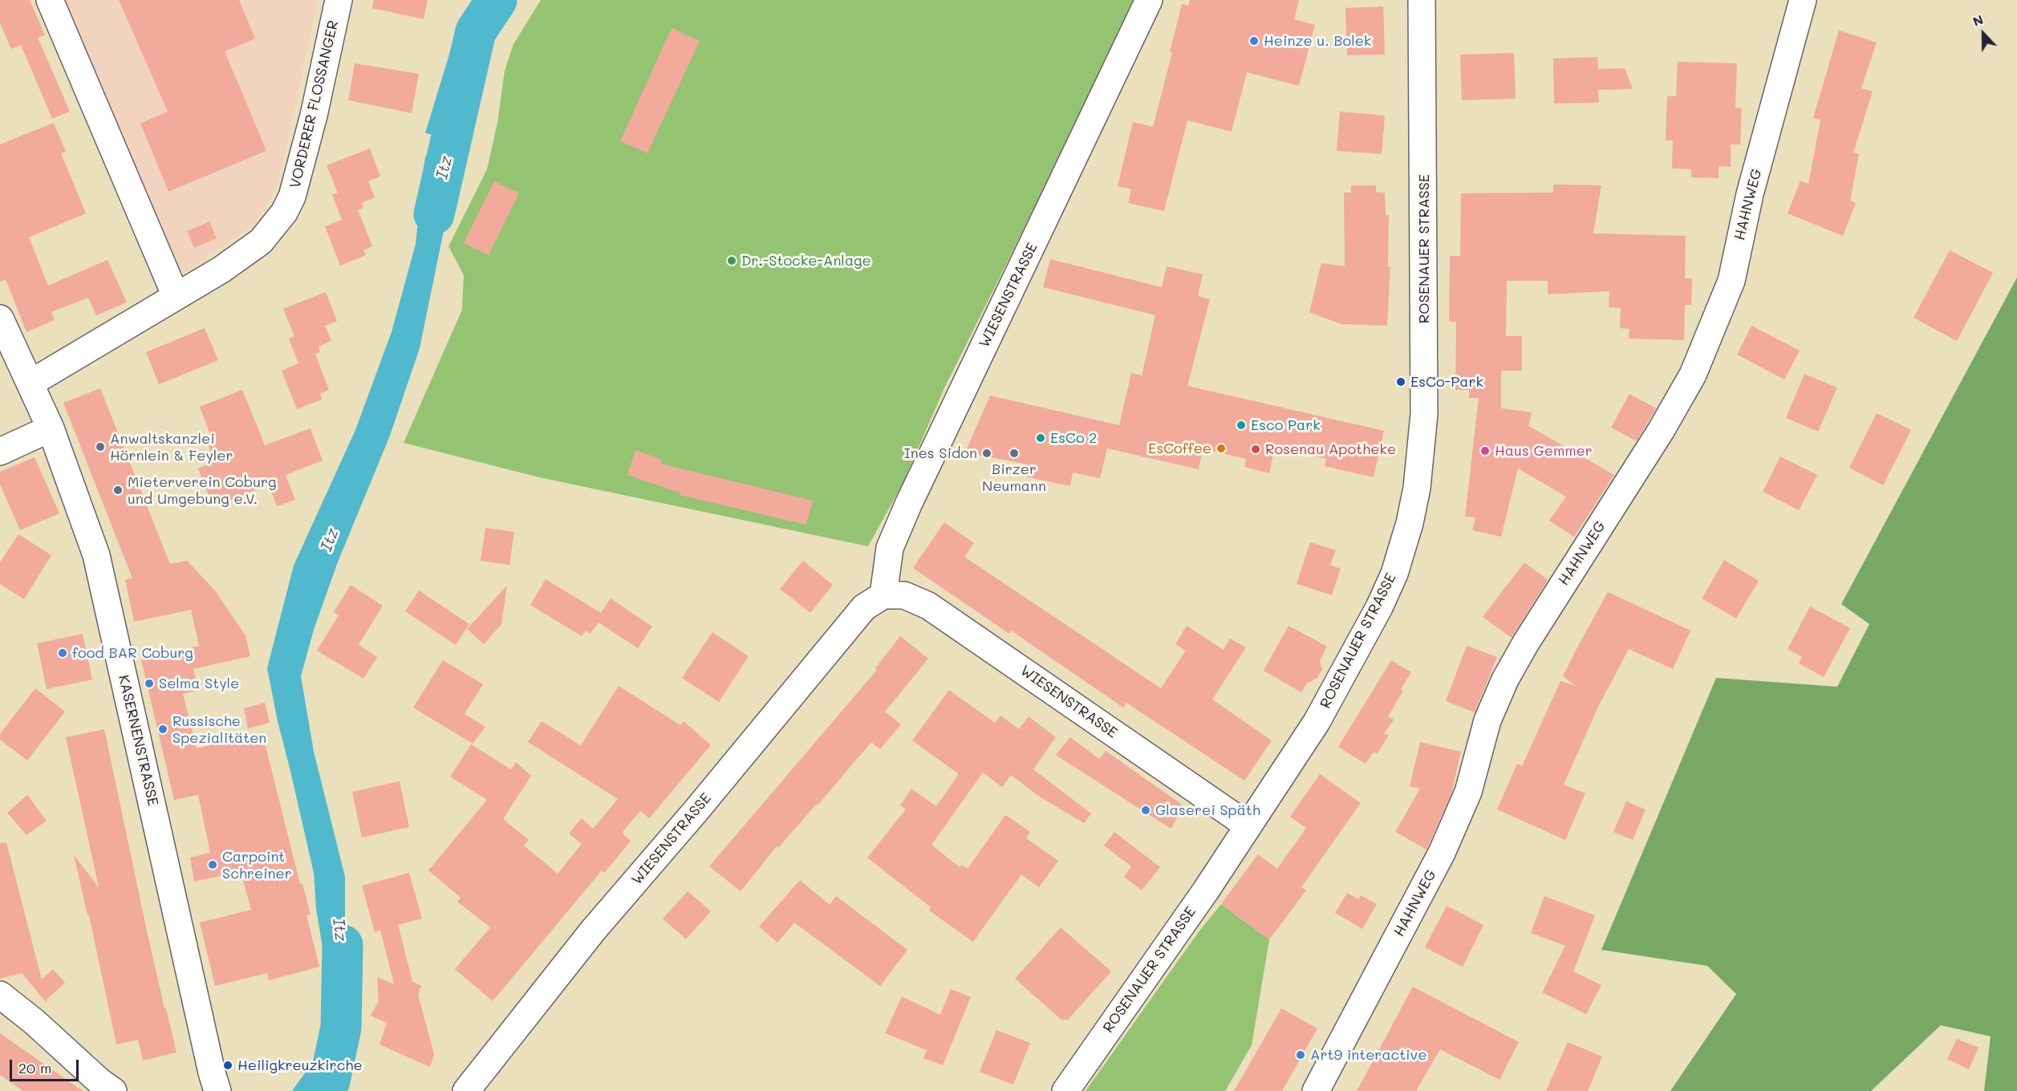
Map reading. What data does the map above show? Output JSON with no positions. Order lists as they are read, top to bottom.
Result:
{
  "streets": {
    "street": [
      "VORDERER FLOSSANGER",
      "HAHNWEG",
      "ROSENAUER STRASSE",
      "WIESENSTRASSE",
      "KASERNENSTRASSE"
    ]
  },
  "crossings": [
    ["VORDERER FLOSSANGER", "KASERNENSTRASSE"],
    ["ROSENAUER STRASSE", "WIESENSTRASSE"]
  ],
  "water": ["Itz"],
  "places": [
    "Heinze u. Bolek",
    "Dr.-Stocke-Anlage",
    "EsCo-Park",
    "Esco Park",
    "EsCo 2",
    "Anwaltskanzlei Hörnlein & Feyler",
    "EsCoffee",
    "Rosenau Apotheke",
    "Haus Gemmer",
    "Ines Sidon",
    "Birzer Neumann",
    "Mieterverein Coburg und Umgebung e.V.",
    "food BAR Coburg",
    "Selma Style",
    "Russische Spezialitäten",
    "Glaserei Späth",
    "Carpoint Schreiner",
    "Art9 interactive",
    "Heiligkreuzkirche"
  ],
  "scale_bar": "20 m",
  "north": "top"
}
